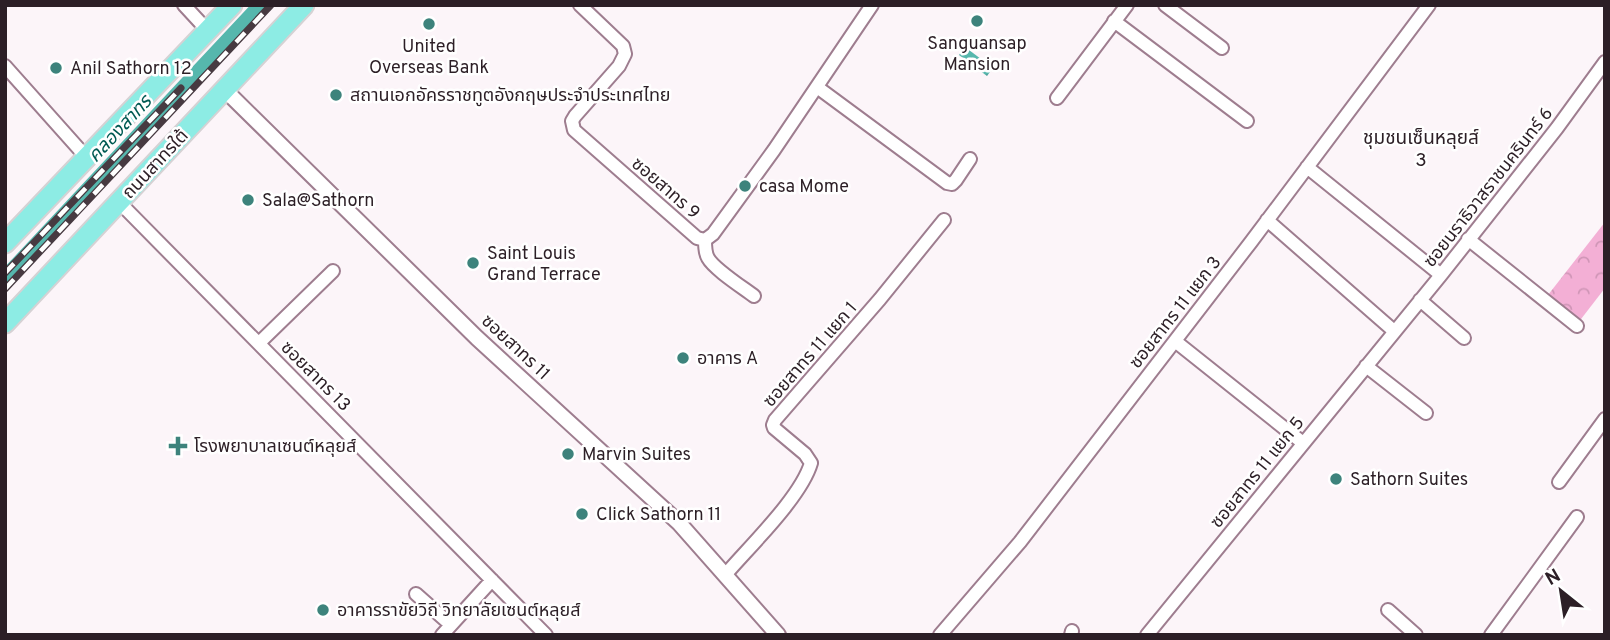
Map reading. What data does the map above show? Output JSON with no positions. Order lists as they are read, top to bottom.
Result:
{
  "streets": {
    "main road": ["ถนนสาทรใต้"],
    "street": [
      "ซอยนราธิวาสราชนครินทร์ 6",
      "ซอยสาทร 9",
      "ซอยสาทร 11 แยก 3",
      "ซอยสาทร 11",
      "ซอยสาทร 11 แยก 1",
      "ซอยสาทร 13",
      "ซอยสาทร 11 แยก 5"
    ]
  },
  "crossings": [
    ["ถนนสาทรใต้", "ซอยสาทร 11"],
    ["ถนนสาทรใต้", "ซอยสาทร 13"],
    ["ซอยนราธิวาสราชนครินทร์ 6", "ซอยสาทร 11 แยก 5"],
    ["ซอยสาทร 11", "ซอยสาทร 11 แยก 1"]
  ],
  "districts": ["ชุมชนเซ็นหลุยส์ 3"],
  "water": ["คลองสาทร"],
  "places": {
    "other": [
      "Sanguansap Mansion",
      "United Overseas Bank",
      "Anil Sathorn 12",
      "สถานเอกอัครราชทูตอังกฤษประจำประเทศไทย",
      "casa Mome",
      "Sala@Sathorn",
      "Saint Louis Grand Terrace",
      "อาคาร A",
      "Marvin Suites",
      "Sathorn Suites",
      "Click Sathorn 11",
      "อาคารราขัยวิถี วิทยาลัยเซนต์หลุยส์"
    ],
    "health": ["โรงพยาบาลเซนต์หลุยส์"]
  },
  "north": "top left"
}
